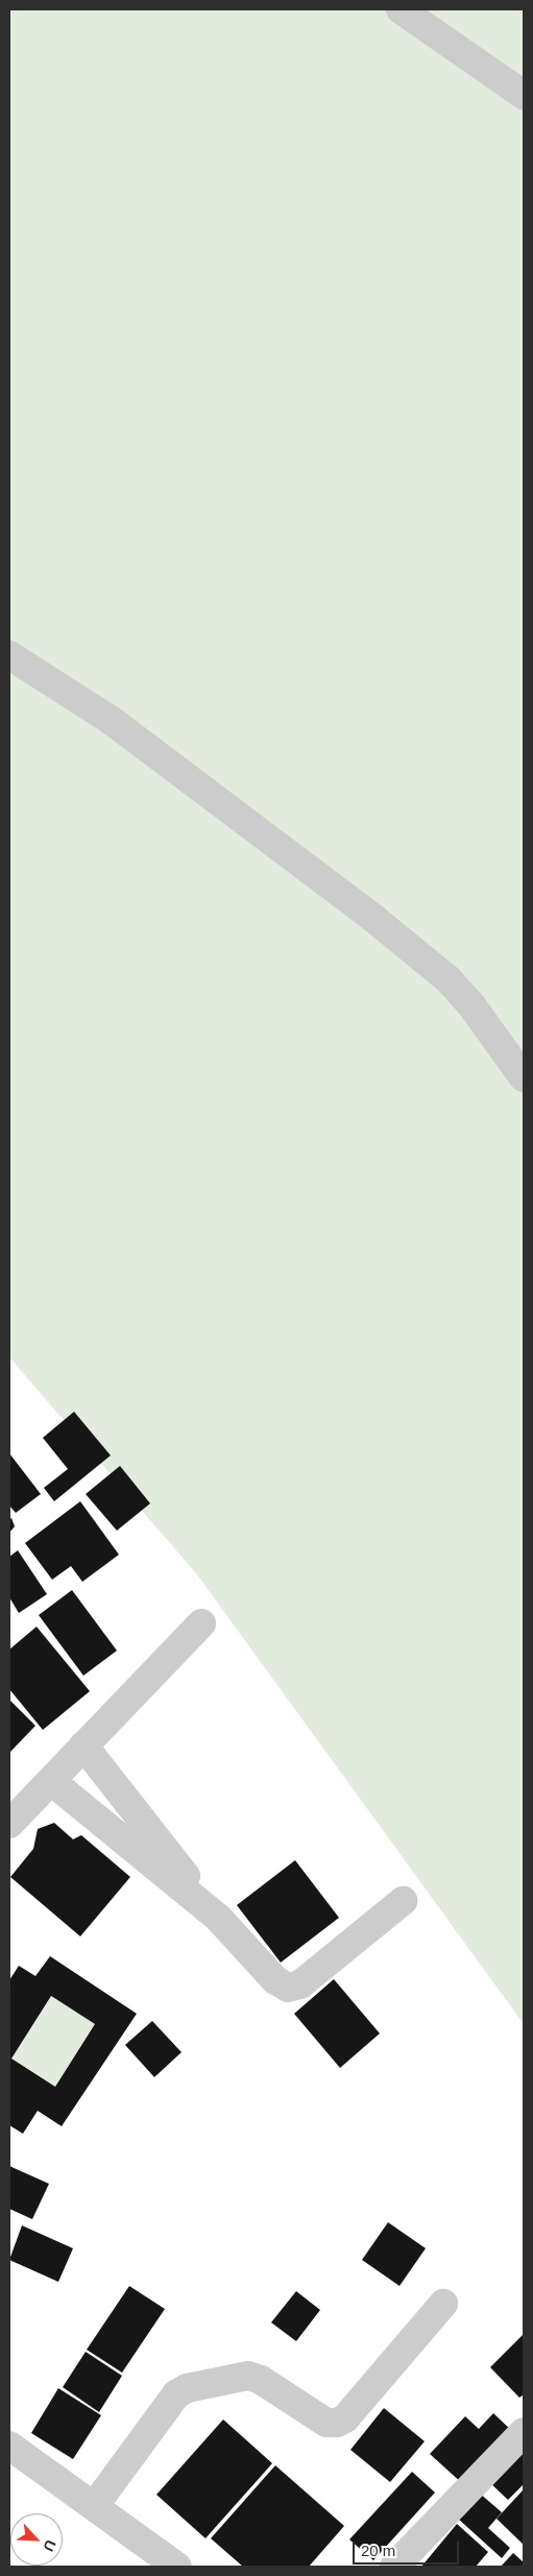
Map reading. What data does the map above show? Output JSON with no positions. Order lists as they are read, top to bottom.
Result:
{
  "scale_bar": "20 m",
  "north": "bottom right"
}
